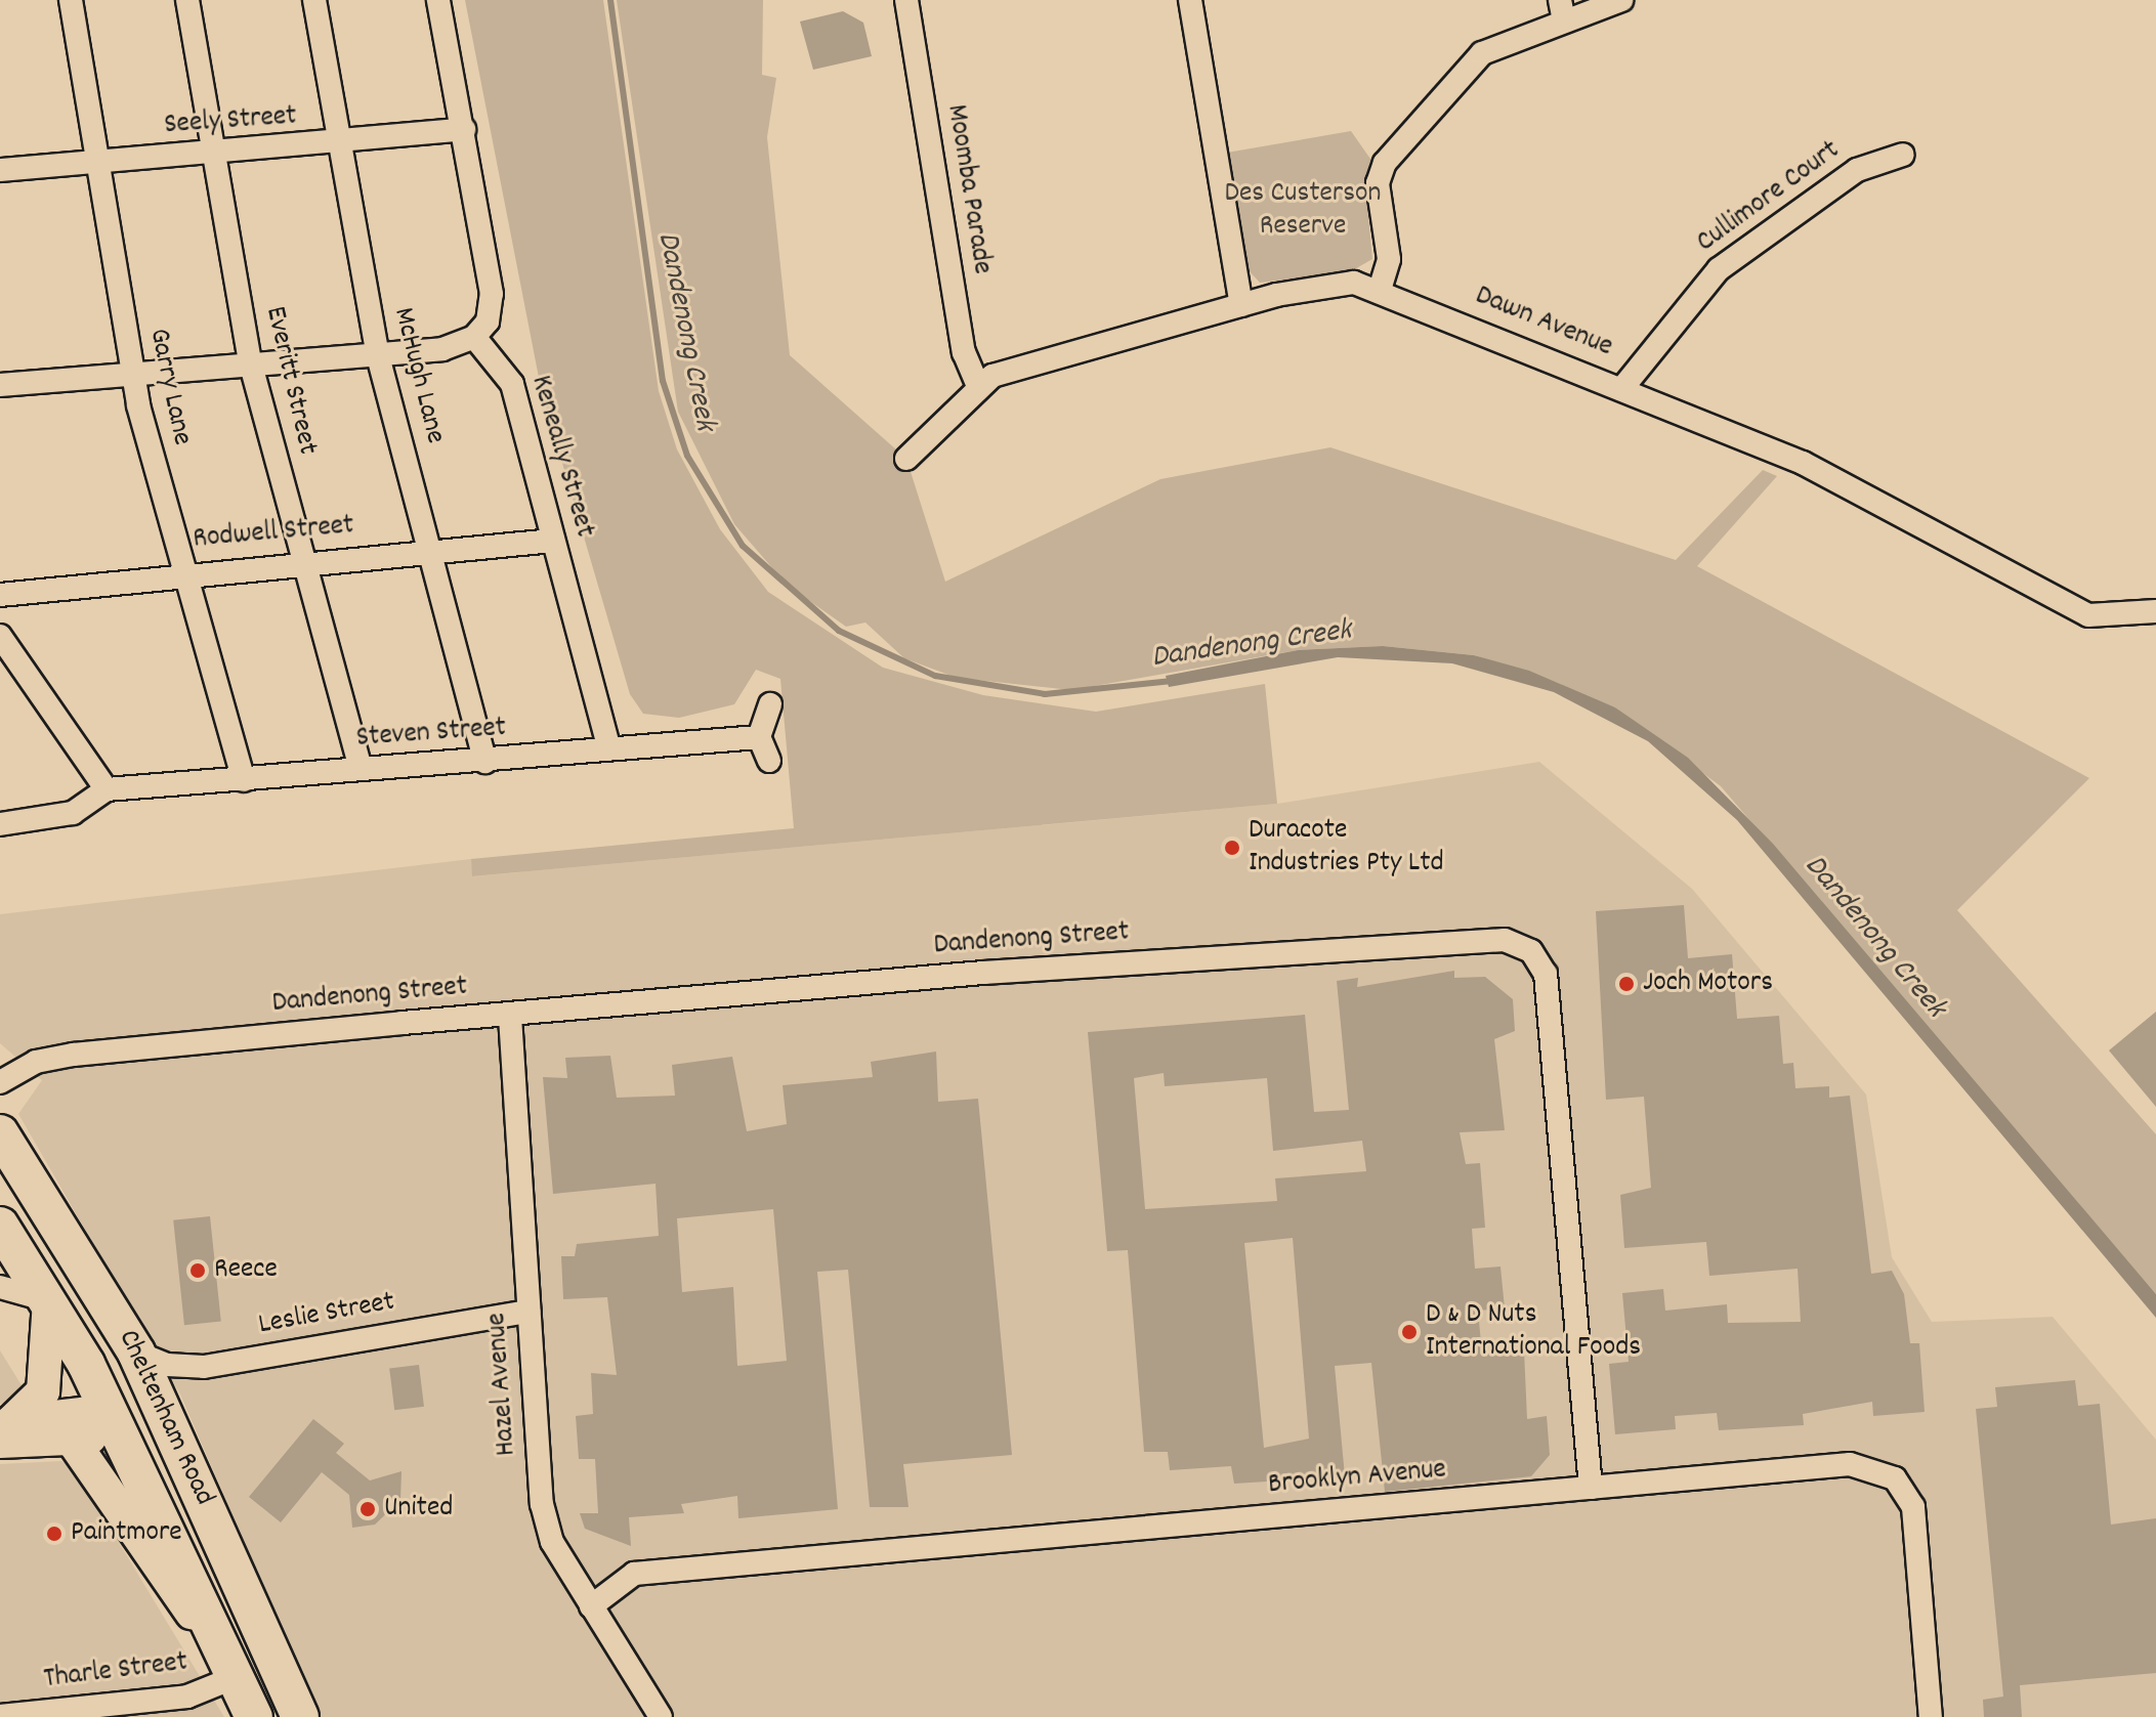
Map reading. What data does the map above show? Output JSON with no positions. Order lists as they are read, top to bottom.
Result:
{
  "streets": {
    "main road": ["Cheltenham Road"],
    "street": [
      "Seely Street",
      "Moomba Parade",
      "Cullimore Court",
      "Dawn Avenue",
      "McHugh Lane",
      "Everitt Street",
      "Garry Lane",
      "Keneally Street",
      "Rodwell Street",
      "Steven Street",
      "Dandenong Street",
      "Leslie Street",
      "Hazel Avenue",
      "Brooklyn Avenue",
      "Tharle Street"
    ]
  },
  "crossings": [
    ["Seely Street", "McHugh Lane"],
    ["Seely Street", "Everitt Street"],
    ["Seely Street", "Garry Lane"],
    ["Moomba Parade", "Dawn Avenue"],
    ["Cullimore Court", "Dawn Avenue"],
    ["McHugh Lane", "Rodwell Street"],
    ["McHugh Lane", "Steven Street"],
    ["Everitt Street", "Rodwell Street"],
    ["Everitt Street", "Steven Street"],
    ["Garry Lane", "Rodwell Street"],
    ["Garry Lane", "Steven Street"],
    ["Keneally Street", "Rodwell Street"],
    ["Keneally Street", "Steven Street"],
    ["Dandenong Street", "Hazel Avenue"],
    ["Dandenong Street", "Brooklyn Avenue"],
    ["Leslie Street", "Hazel Avenue"],
    ["Leslie Street", "Cheltenham Road"],
    ["Hazel Avenue", "Brooklyn Avenue"],
    ["Cheltenham Road", "Tharle Street"]
  ],
  "water": ["Dandenong Creek"],
  "parks": ["Des Custerson Reserve"],
  "places": [
    "Duracote Industries Pty Ltd",
    "Joch Motors",
    "Reece",
    "D & D Nuts International Foods",
    "United",
    "Paintmore"
  ]
}
